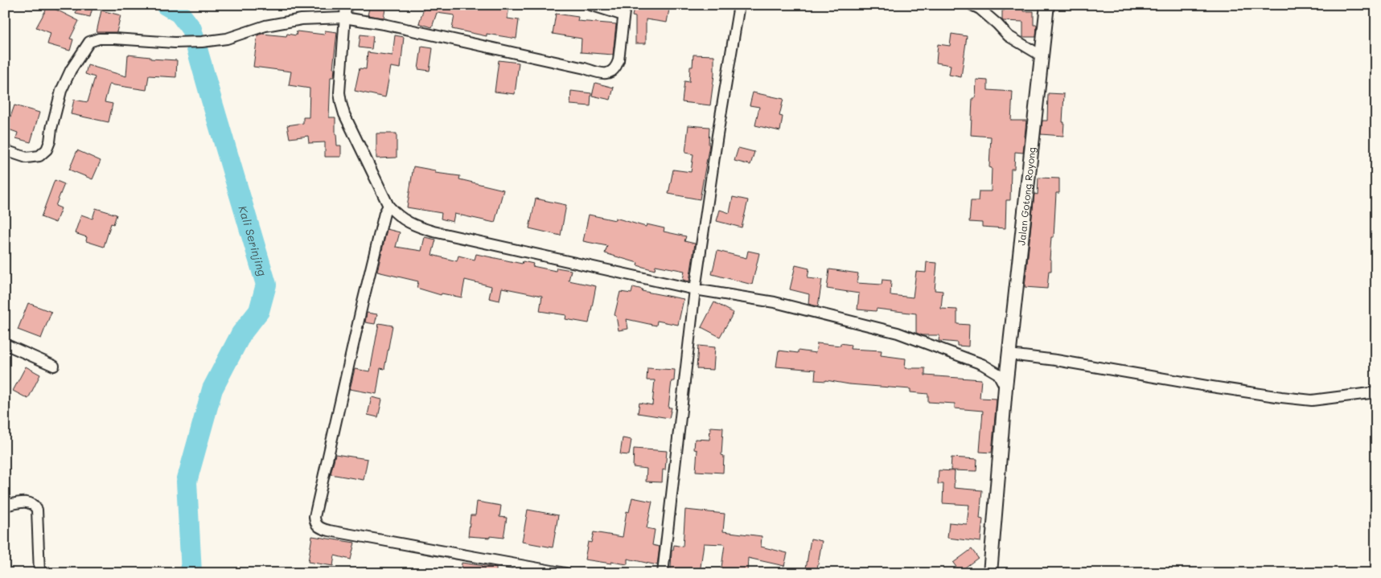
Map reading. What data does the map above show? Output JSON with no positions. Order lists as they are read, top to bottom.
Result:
{
  "streets": {
    "street": ["Jalan Gotong Royong"]
  },
  "water": ["Kali Serinjing"]
}
